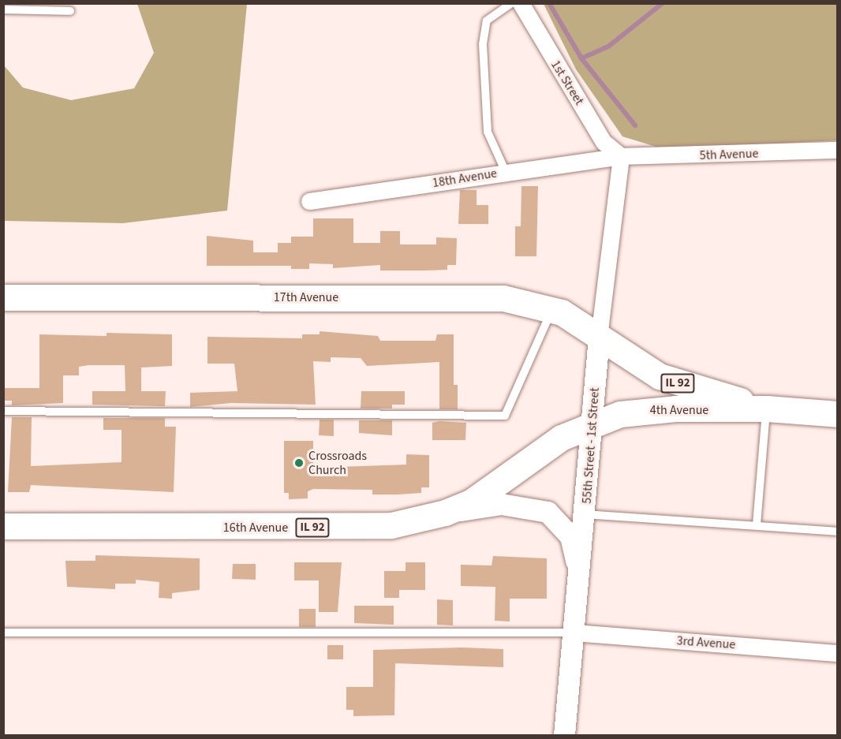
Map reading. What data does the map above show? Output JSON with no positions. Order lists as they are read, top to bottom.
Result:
{
  "streets": {
    "main road": [
      "17th Avenue",
      "IL 92",
      "4th Avenue",
      "16th Avenue"
    ],
    "street": [
      "1st Street",
      "5th Avenue",
      "18th Avenue",
      "55th Street - 1st Street",
      "3rd Avenue"
    ]
  },
  "crossings": [
    ["1st Street", "5th Avenue"],
    ["1st Street", "18th Avenue"],
    ["1st Street", "55th Street - 1st Street"],
    ["5th Avenue", "18th Avenue"],
    ["5th Avenue", "55th Street - 1st Street"],
    ["18th Avenue", "55th Street - 1st Street"],
    ["17th Avenue", "4th Avenue"],
    ["17th Avenue", "55th Street - 1st Street"],
    ["4th Avenue", "55th Street - 1st Street"],
    ["4th Avenue", "16th Avenue"],
    ["55th Street - 1st Street", "16th Avenue"],
    ["55th Street - 1st Street", "3rd Avenue"]
  ],
  "places": ["Crossroads Church"]
}
